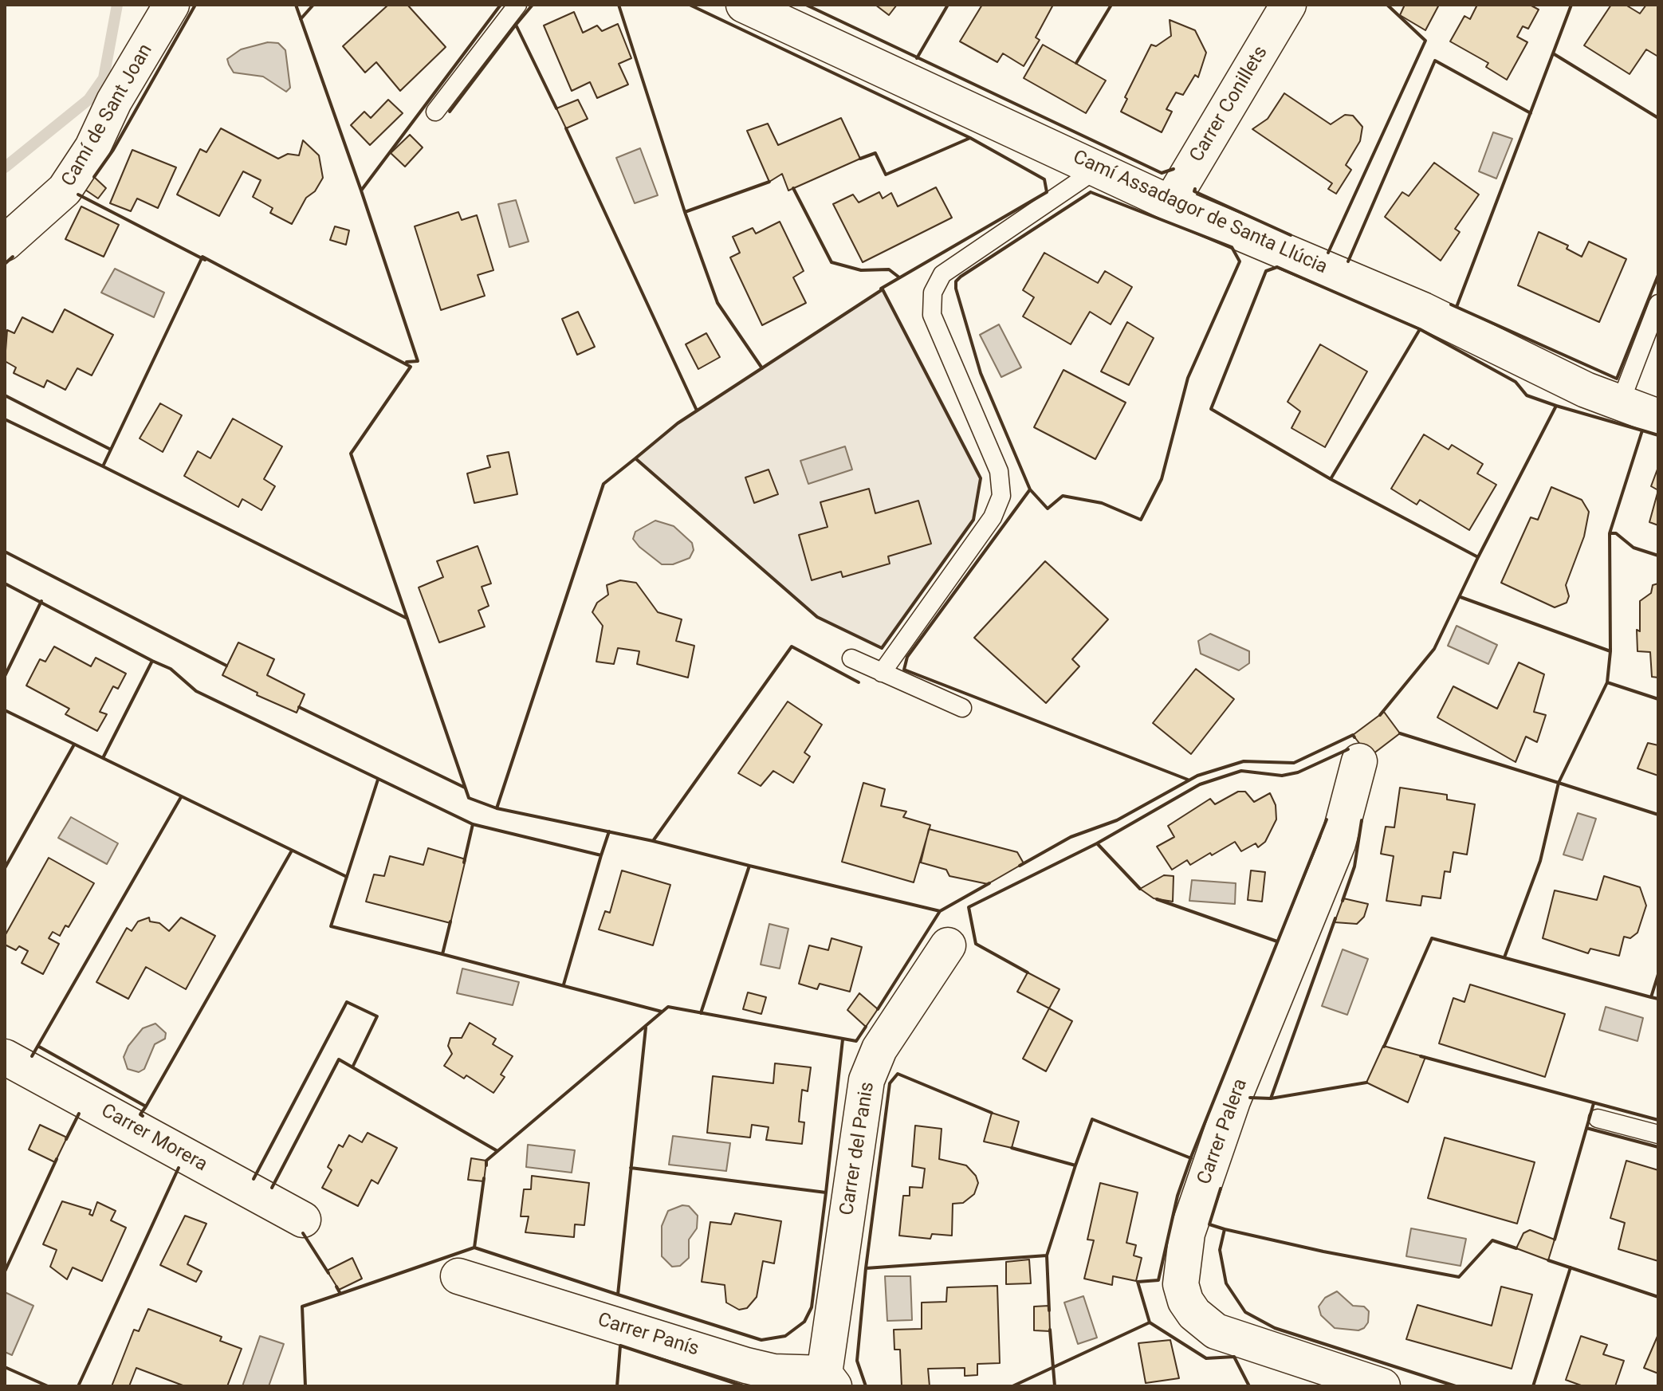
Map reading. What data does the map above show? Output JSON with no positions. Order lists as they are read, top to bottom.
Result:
{
  "streets": {
    "street": [
      "Carrer Conillets",
      "Camí de Sant Joan",
      "Camí Assadagor de Santa Llúcia",
      "Carrer Palera",
      "Carrer Morera",
      "Carrer del Panis",
      "Carrer Panís"
    ]
  },
  "crossings": [
    ["Carrer Conillets", "Camí Assadagor de Santa Llúcia"],
    ["Carrer del Panis", "Carrer Panís"]
  ]
}
